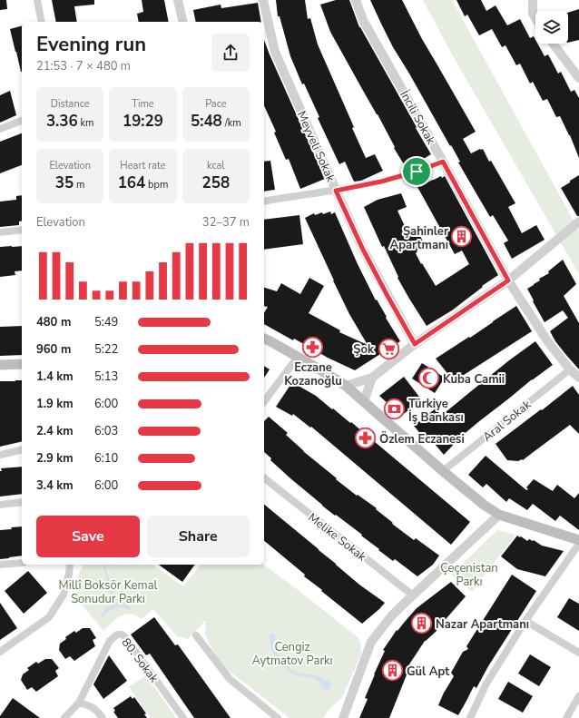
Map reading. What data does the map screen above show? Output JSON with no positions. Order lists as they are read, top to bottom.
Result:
{
  "streets": {
    "street": [
      "İncili Sokak",
      "Meyveli Sokak",
      "Aral Sokak",
      "Melike Sokak",
      "80. Sokak"
    ]
  },
  "crossings": [
    ["İncili Sokak", "Aral Sokak"]
  ],
  "parks": ["Çeçenistan Parkı", "Millî Boksör Kemal Sonudur Parkı", "Cengiz Aytmatov Parkı"],
  "places": {
    "building": ["Şahinler Apartmanı", "Nazar Apartmanı", "Gül Apt"],
    "pharmacy": ["Eczane Kozanoğlu", "Özlem Eczanesi"],
    "supermarket": ["Şok"],
    "mosque": ["Kuba Camii"],
    "bank": ["Türkiye İş Bankası"]
  },
  "page": {
    "heading": ["Evening run", "21:53 · 7 × 480 m"],
    "stats": [
      ["Distance", "3.36 km"],
      ["Time", "19:29"],
      ["Pace", "5:48 /km"],
      ["Elevation", "35 m"],
      ["Heart rate", "164 bpm"],
      ["kcal", "258"]
    ],
    "chart": ["Elevation", "32–37 m"],
    "list": [
      {
        "name": "480 m",
        "note": "5:49"
      },
      {
        "name": "960 m",
        "note": "5:22"
      },
      {
        "name": "1.4 km",
        "note": "5:13"
      },
      {
        "name": "1.9 km",
        "note": "6:00"
      },
      {
        "name": "2.4 km",
        "note": "6:03"
      },
      {
        "name": "2.9 km",
        "note": "6:10"
      },
      {
        "name": "3.4 km",
        "note": "6:00"
      }
    ],
    "buttons": ["Save", "Share"]
  }
}
